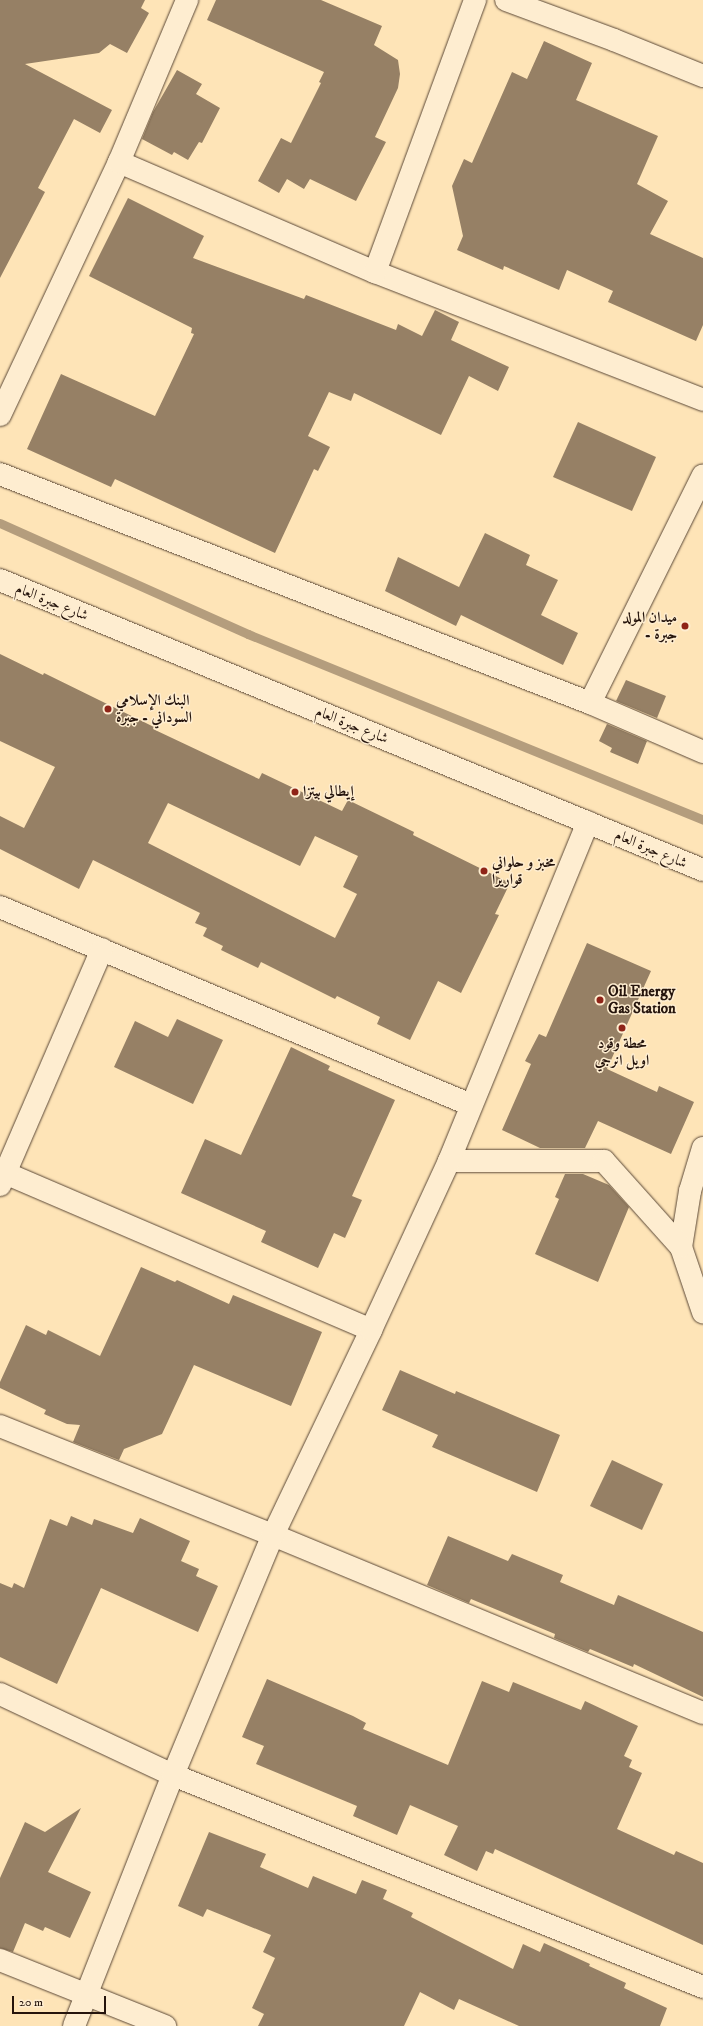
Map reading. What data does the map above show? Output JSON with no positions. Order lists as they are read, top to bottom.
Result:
{
  "streets": {
    "street": ["شارع جبرة العام"]
  },
  "places": [
    "ميدان المولد - جبرة",
    "البنك الإسلامي السوداني - جبرة",
    "إيطالي بيتزا",
    "مخبز و حلواني قواريرا",
    "Oil Energy Gas Station",
    "محطة وقود اويل انرجي"
  ],
  "scale_bar": "20 m"
}
